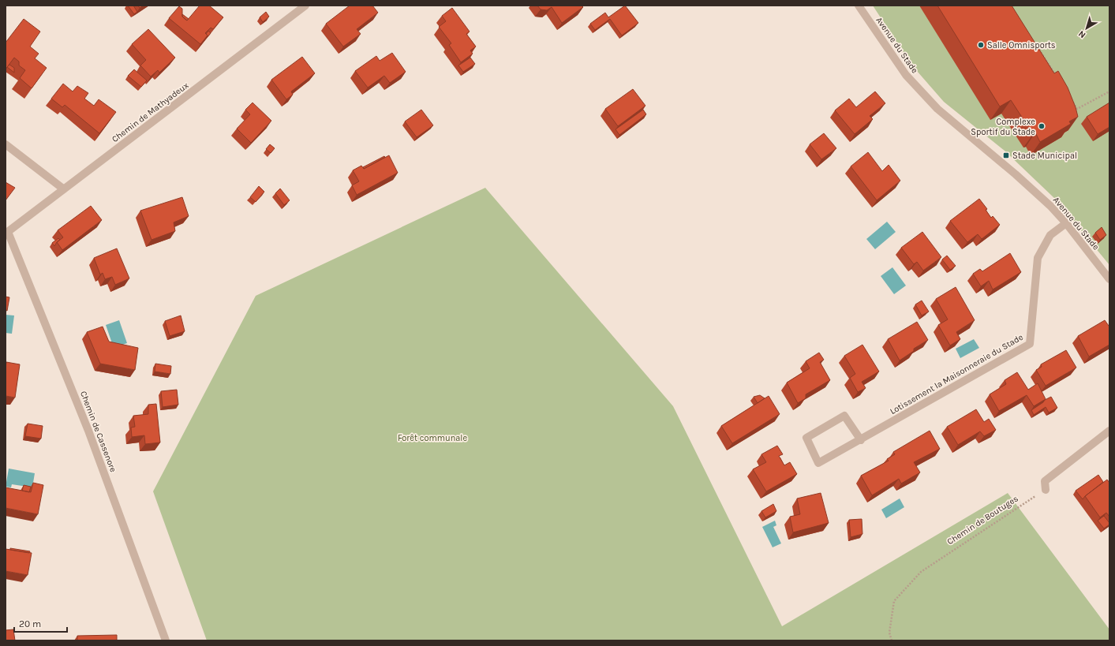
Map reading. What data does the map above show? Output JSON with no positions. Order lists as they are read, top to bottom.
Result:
{
  "streets": {
    "street": [
      "Avenue du Stade",
      "Chemin de Mathyadeux",
      "Lotissement la Maisonneraie du Stade",
      "Chemin de Cassenore"
    ],
    "path": ["Chemin de Boutuges"]
  },
  "crossings": [
    ["Avenue du Stade", "Lotissement la Maisonneraie du Stade"],
    ["Chemin de Mathyadeux", "Chemin de Cassenore"]
  ],
  "parks": ["Forêt communale"],
  "places": {
    "other": ["Salle Omnisports", "Complexe Sportif du Stade"],
    "transit": ["Stade Municipal"]
  },
  "scale_bar": "20 m",
  "north": "bottom left"
}
